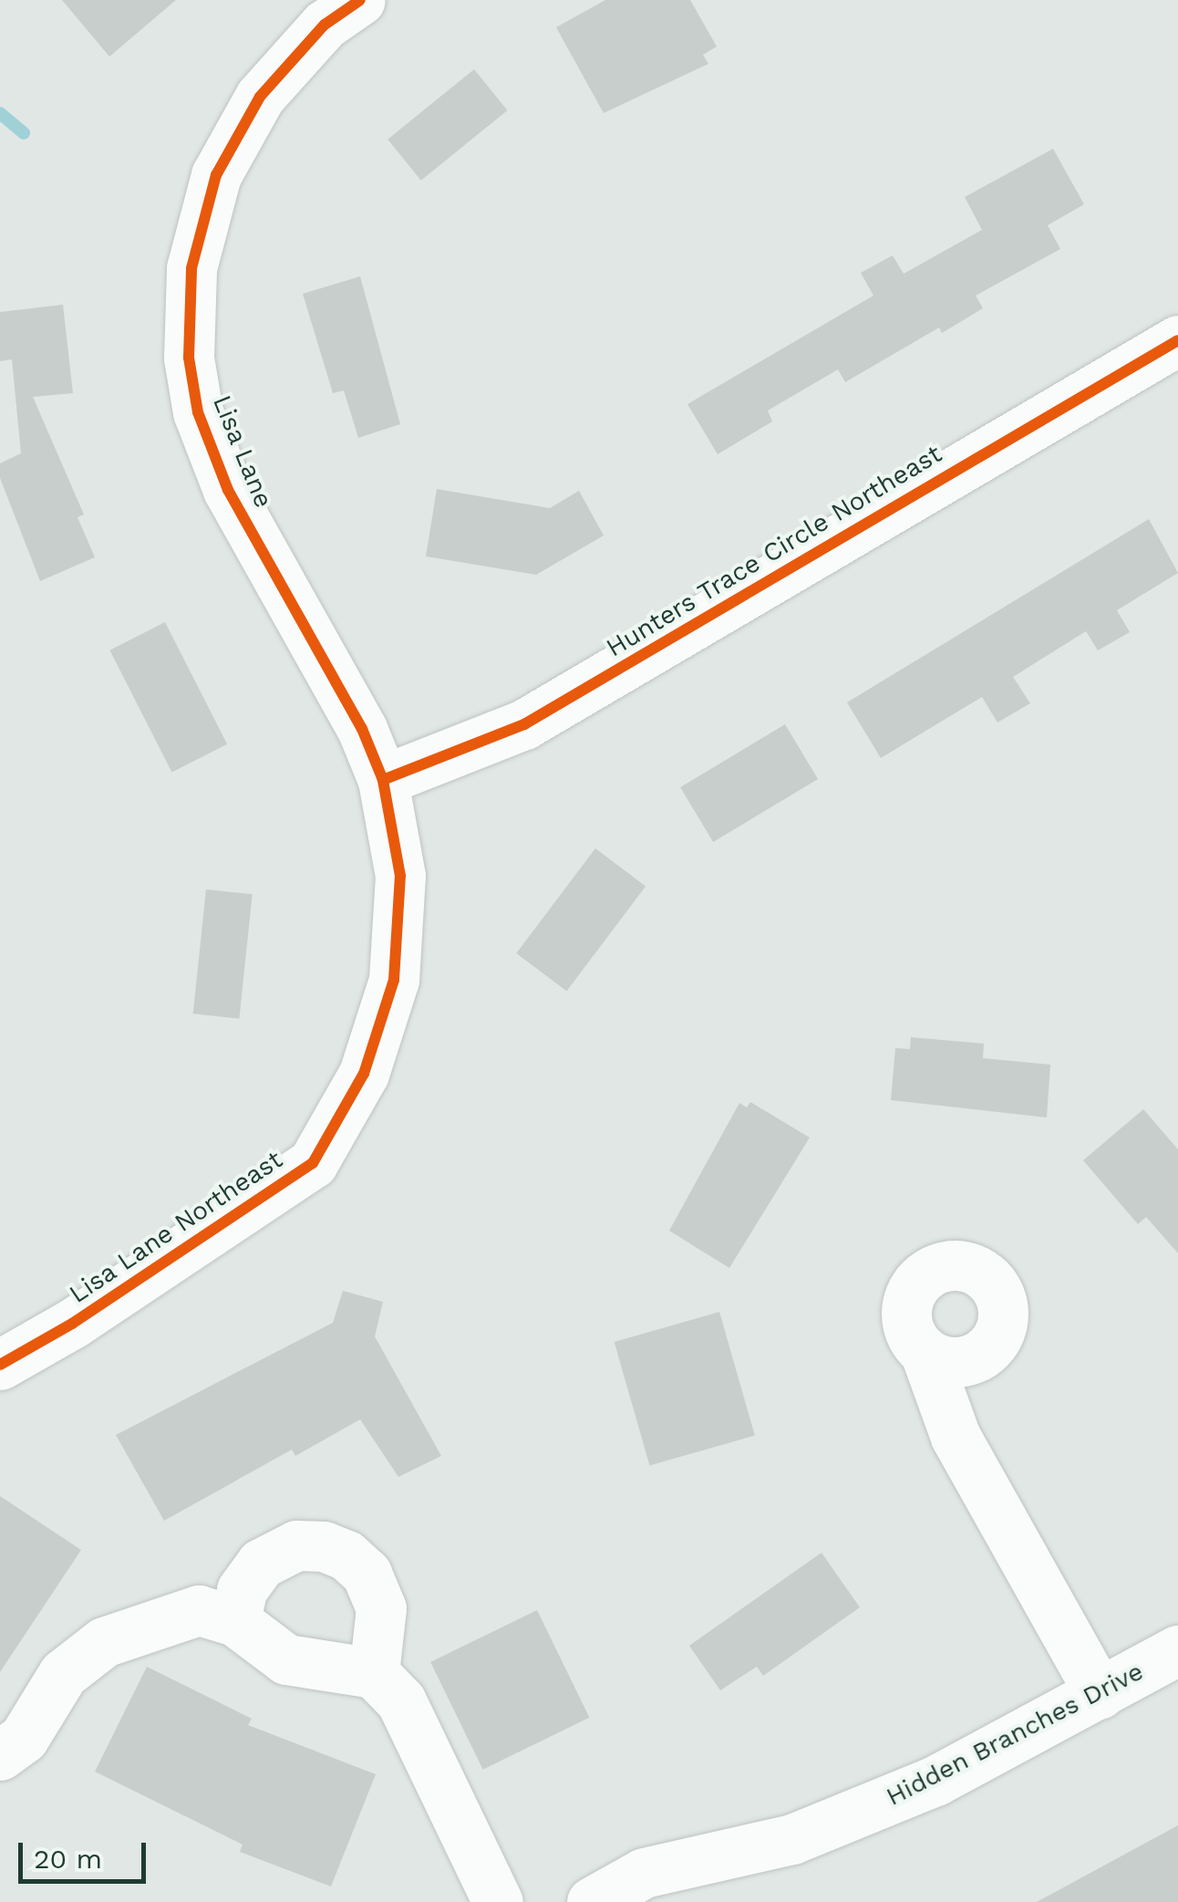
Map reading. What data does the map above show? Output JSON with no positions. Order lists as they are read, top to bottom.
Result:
{
  "streets": {
    "street": [
      "Lisa Lane",
      "Hunters Trace Circle Northeast",
      "Lisa Lane Northeast",
      "Hidden Branches Drive"
    ]
  },
  "crossings": [
    ["Lisa Lane", "Hunters Trace Circle Northeast"],
    ["Lisa Lane", "Lisa Lane Northeast"],
    ["Hunters Trace Circle Northeast", "Lisa Lane Northeast"]
  ],
  "scale_bar": "20 m"
}
